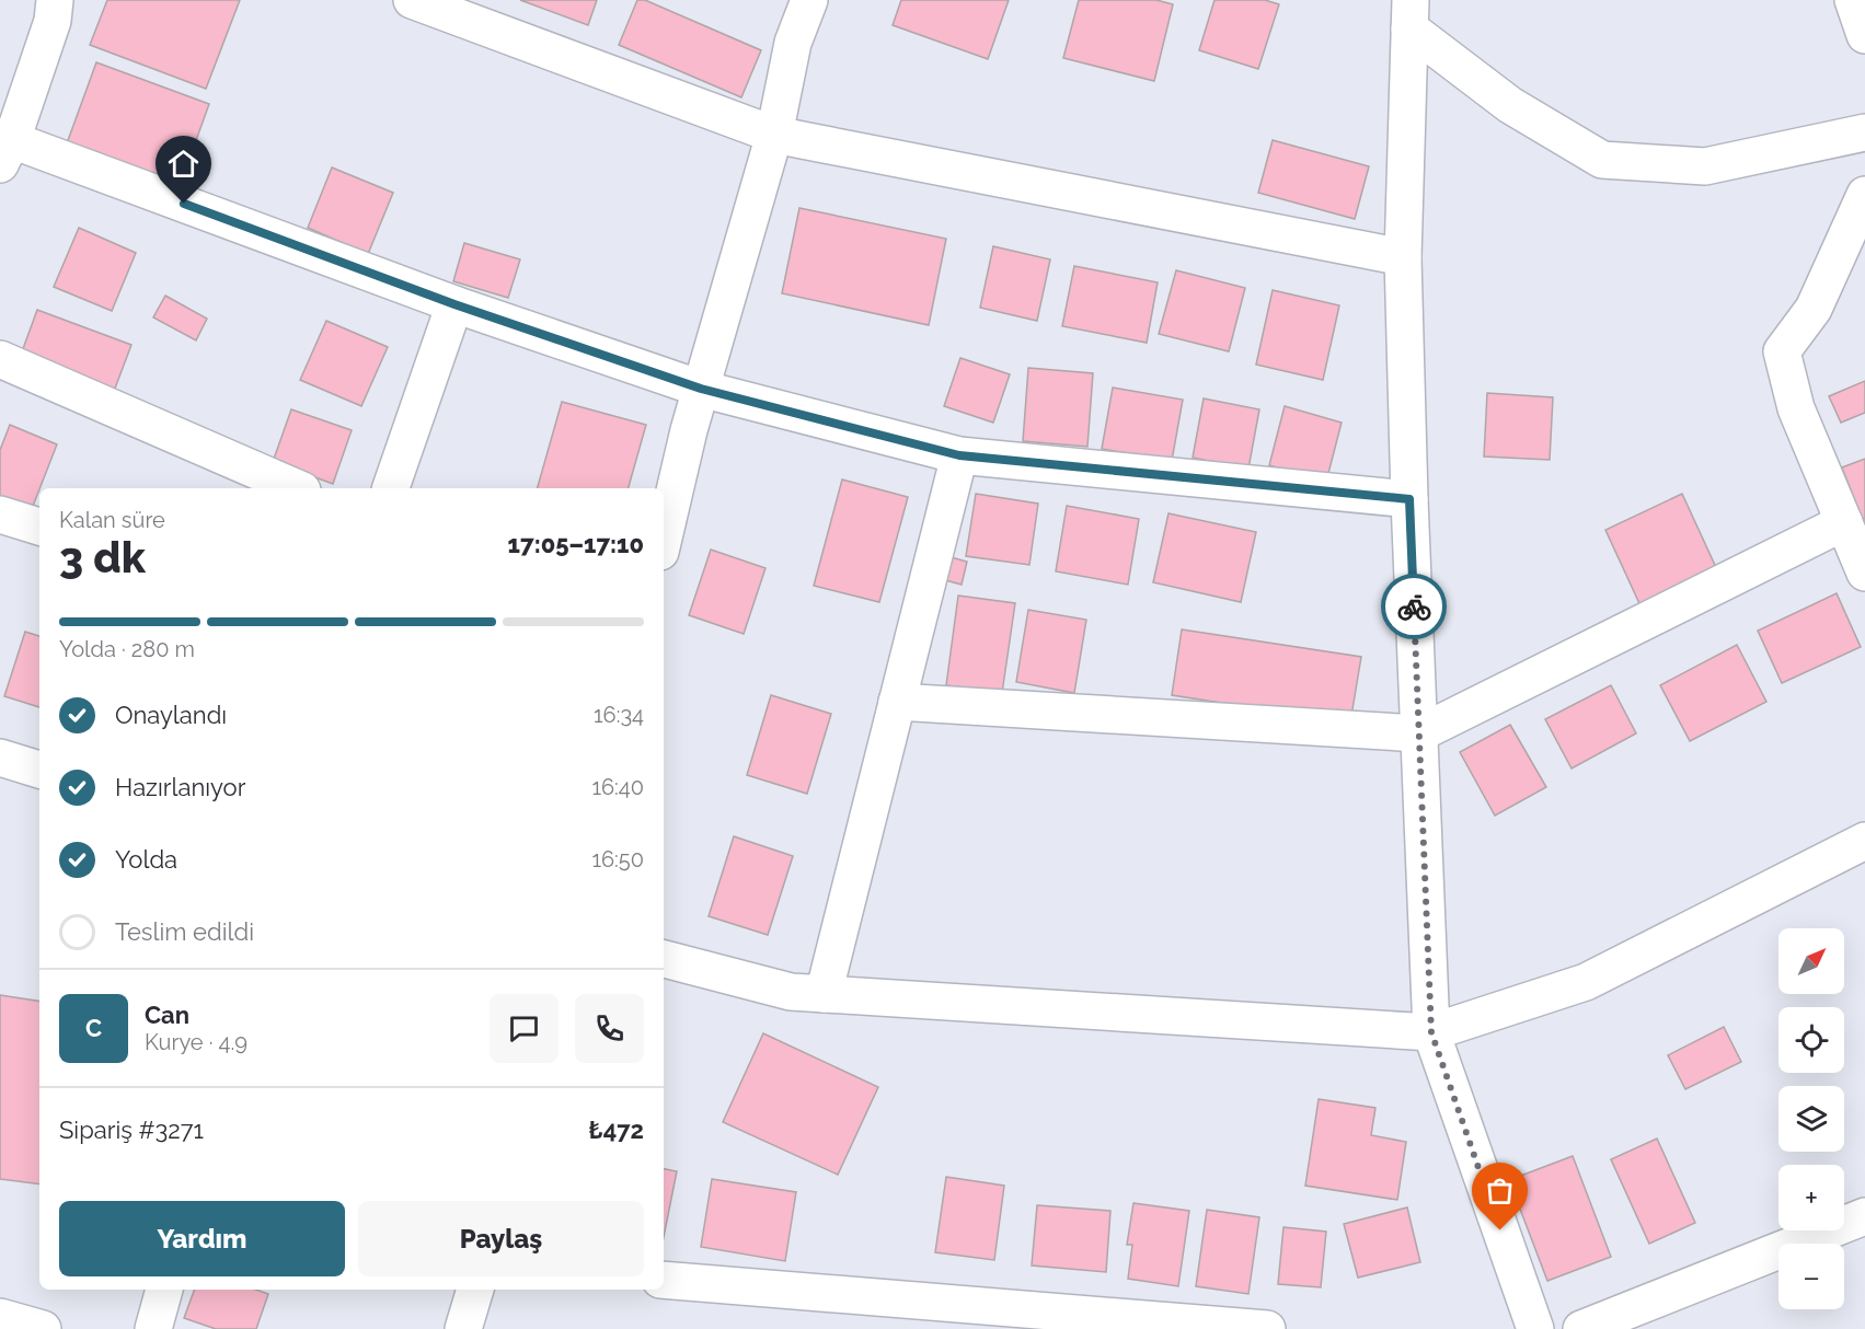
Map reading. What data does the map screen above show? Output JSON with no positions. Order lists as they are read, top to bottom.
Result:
{
  "north": "top right",
  "page": {
    "heading": ["3 dk", "Kalan süre", "17:05–17:10"],
    "panel": [
      "Can",
      "Kurye · 4.9",
      "Sipariş #3271",
      "₺472"
    ],
    "bar": "Yolda · 280 m",
    "list": [
      ["Onaylandı", "16:34"],
      ["Hazırlanıyor", "16:40"],
      ["Yolda", "16:50"],
      "Teslim edildi"
    ],
    "map_buttons": ["+", "−"],
    "round": "C",
    "buttons": ["Yardım", "Paylaş"]
  }
}
